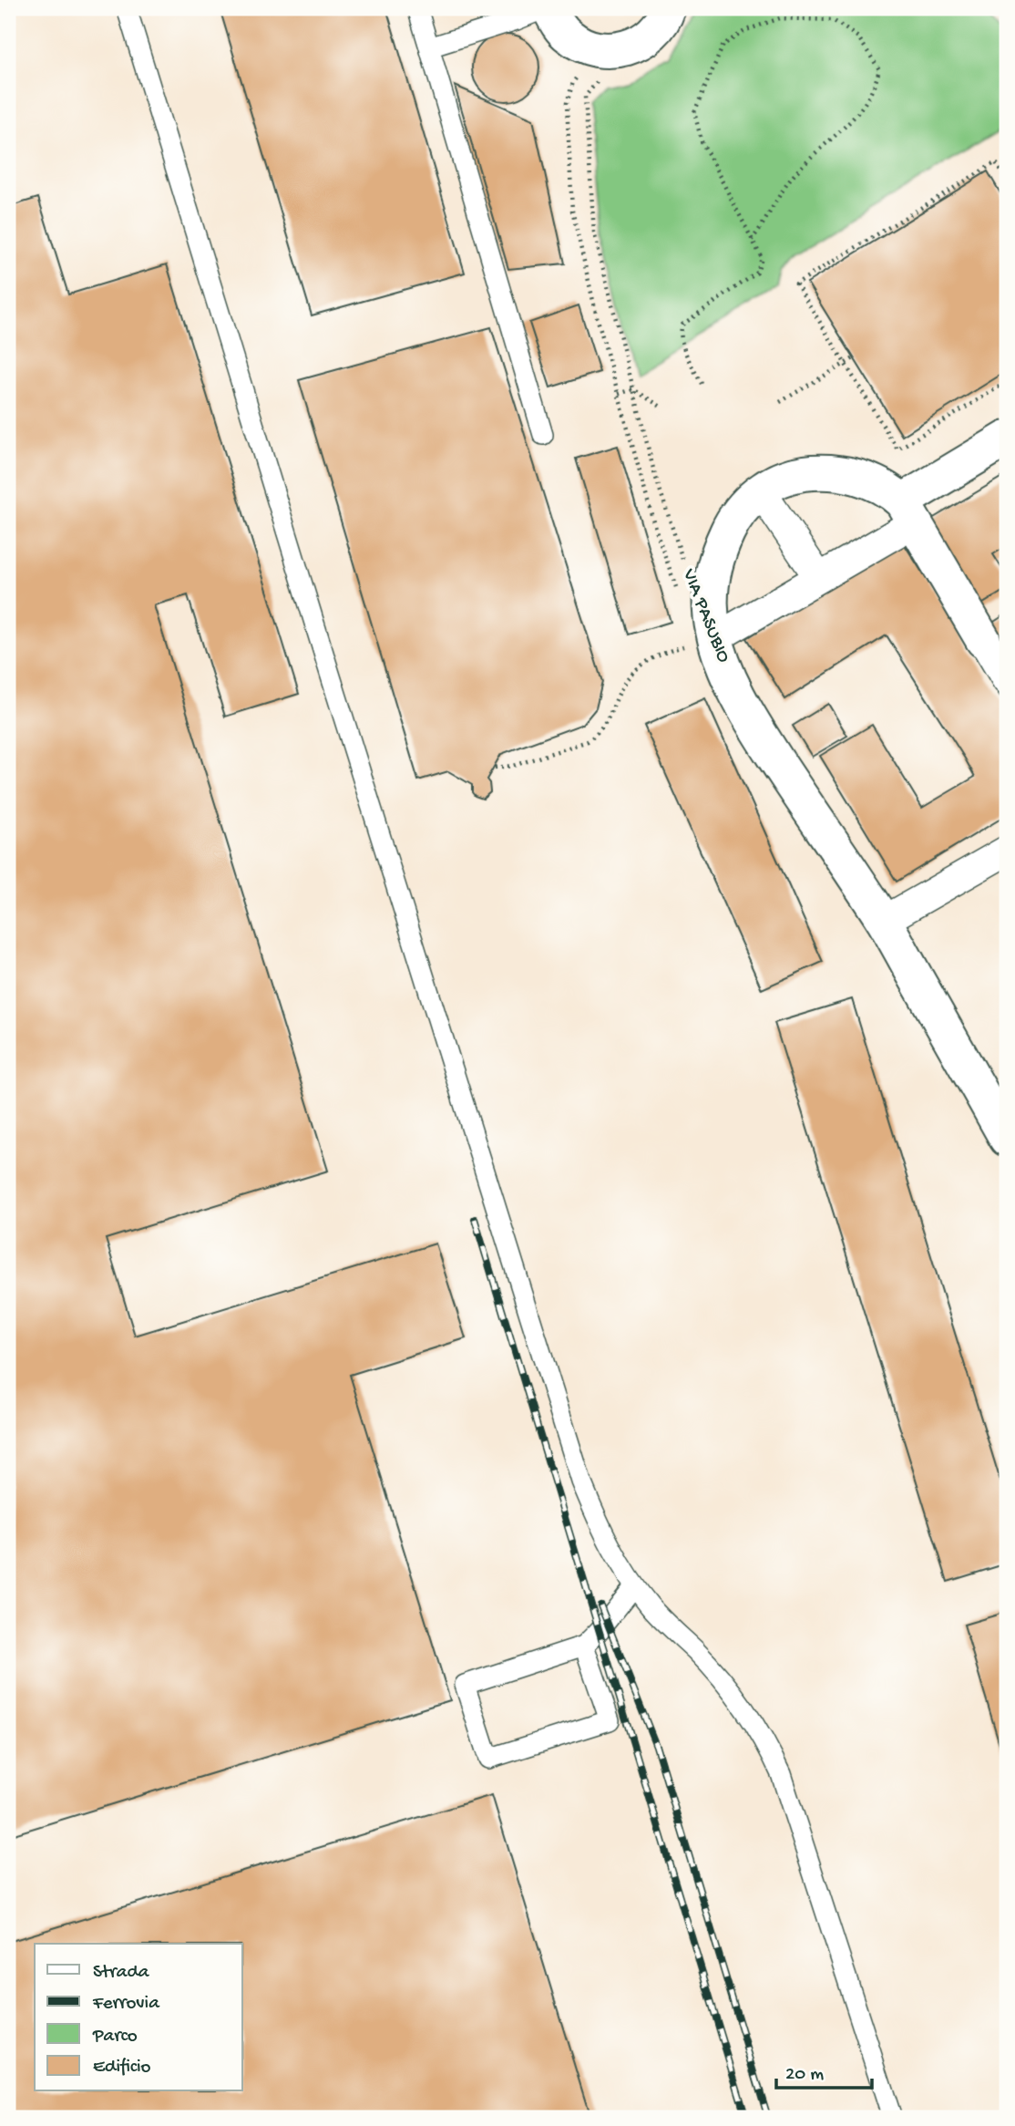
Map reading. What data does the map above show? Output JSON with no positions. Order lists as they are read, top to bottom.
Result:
{
  "streets": {
    "street": ["VIA PASUBIO"]
  },
  "legend": [
    "Strada",
    "Ferrovia",
    "Parco",
    "Edificio"
  ],
  "scale_bar": "20 m"
}
